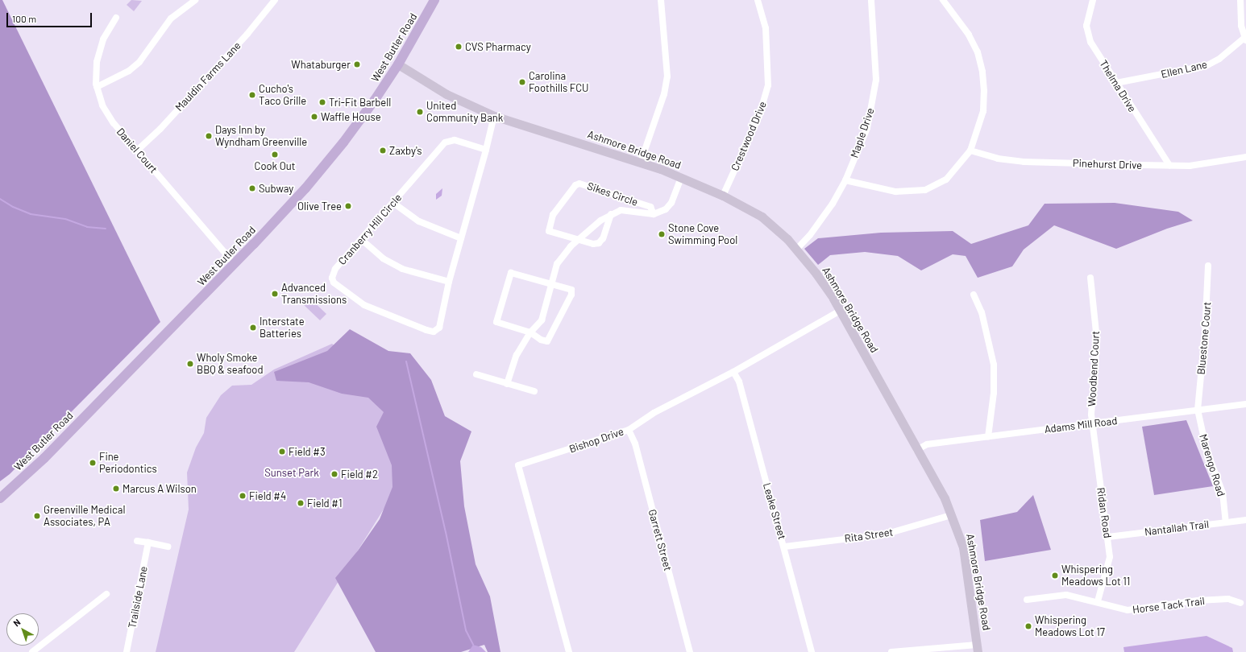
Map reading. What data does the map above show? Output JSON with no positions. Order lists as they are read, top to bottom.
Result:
{
  "streets": {
    "main road": ["West Butler Road", "Ashmore Bridge Road"],
    "street": [
      "Ellen Lane",
      "Mauldin Farms Lane",
      "Thelma Drive",
      "Maple Drive",
      "Crestwood Drive",
      "Daniel Court",
      "Pinehurst Drive",
      "Sikes Circle",
      "Cranberry Hill Circle",
      "Bluestone Court",
      "Woodbend Court",
      "Adams Mill Road",
      "Bishop Drive",
      "Marengo Road",
      "Leake Street",
      "Ridan Road",
      "Nantallah Trail",
      "Rita Street",
      "Garrett Street",
      "Trailside Lane",
      "Horse Tack Trail"
    ]
  },
  "crossings": [
    ["West Butler Road", "Ashmore Bridge Road"],
    ["West Butler Road", "Daniel Court"],
    ["Ellen Lane", "Thelma Drive"],
    ["Mauldin Farms Lane", "Daniel Court"],
    ["Thelma Drive", "Pinehurst Drive"],
    ["Maple Drive", "Ashmore Bridge Road"],
    ["Crestwood Drive", "Ashmore Bridge Road"],
    ["Ashmore Bridge Road", "Cranberry Hill Circle"],
    ["Ashmore Bridge Road", "Adams Mill Road"],
    ["Ashmore Bridge Road", "Bishop Drive"],
    ["Ashmore Bridge Road", "Rita Street"],
    ["Bluestone Court", "Adams Mill Road"],
    ["Bluestone Court", "Marengo Road"],
    ["Woodbend Court", "Adams Mill Road"],
    ["Woodbend Court", "Ridan Road"],
    ["Adams Mill Road", "Marengo Road"],
    ["Adams Mill Road", "Ridan Road"],
    ["Bishop Drive", "Leake Street"],
    ["Bishop Drive", "Garrett Street"],
    ["Marengo Road", "Nantallah Trail"],
    ["Leake Street", "Rita Street"],
    ["Ridan Road", "Nantallah Trail"],
    ["Ridan Road", "Horse Tack Trail"]
  ],
  "parks": ["Sunset Park"],
  "places": [
    "CVS Pharmacy",
    "Whataburger",
    "Carolina Foothills FCU",
    "Cucho's Taco Grille",
    "Tri-Fit Barbell",
    "United Community Bank",
    "Waffle House",
    "Days Inn by Wyndham Greenville",
    "Zaxby's",
    "Cook Out",
    "Subway",
    "Olive Tree",
    "Stone Cove Swimming Pool",
    "Advanced Transmissions",
    "Interstate Batteries",
    "Wholy Smoke BBQ & seafood",
    "Field #3",
    "Fine Periodontics",
    "Field #2",
    "Marcus A Wilson",
    "Field #4",
    "Field #1",
    "Greenville Medical Associates, PA",
    "Whispering Meadows Lot 11",
    "Whispering Meadows Lot 17"
  ],
  "scale_bar": "100 m",
  "north": "top left"
}
